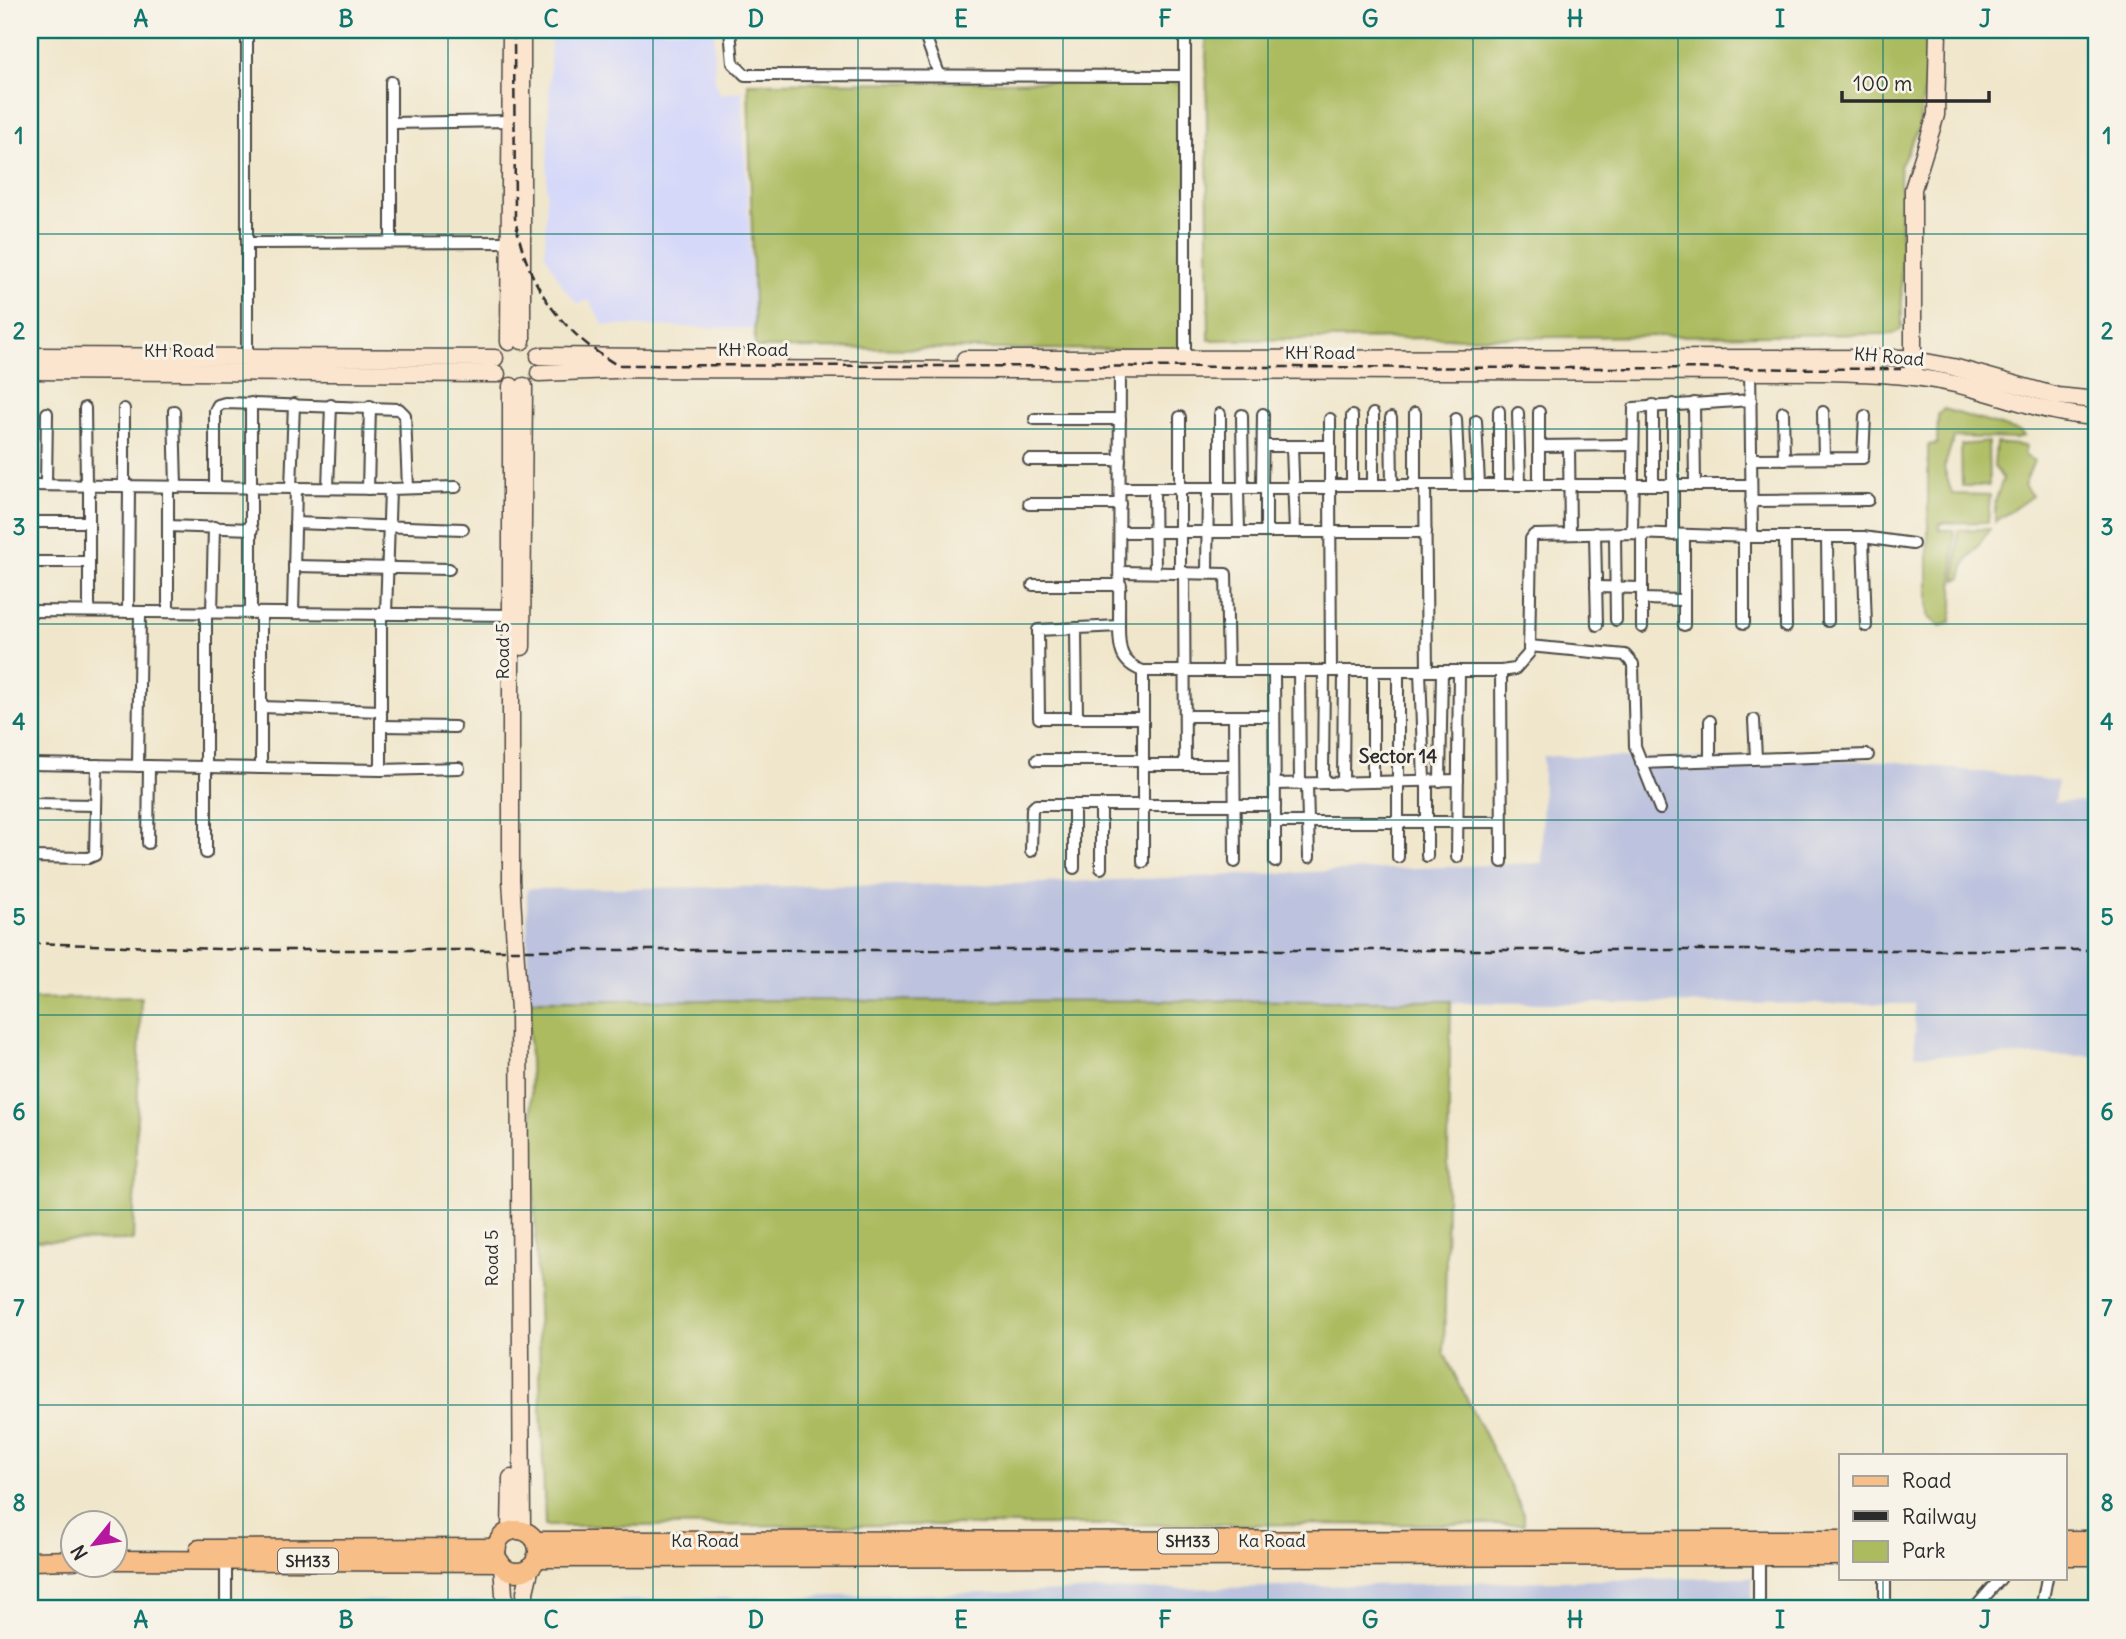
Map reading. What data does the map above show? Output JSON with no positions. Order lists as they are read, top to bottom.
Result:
{
  "streets": {
    "main road": [
      "KH Road",
      "Road 5",
      "Ka Road",
      "SH133"
    ]
  },
  "crossings": [
    ["KH Road", "Road 5"],
    ["Road 5", "Ka Road"],
    ["Road 5", "SH133"],
    ["Ka Road", "SH133"]
  ],
  "districts": ["Sector 14"],
  "legend": ["Road", "Railway", "Park"],
  "scale_bar": "100 m",
  "north": "bottom left",
  "grid": {
    "columns": [
      "A",
      "B",
      "C",
      "D",
      "E",
      "F",
      "G",
      "H",
      "I",
      "J"
    ],
    "rows": [
      "1",
      "2",
      "3",
      "4",
      "5",
      "6",
      "7",
      "8"
    ]
  }
}
